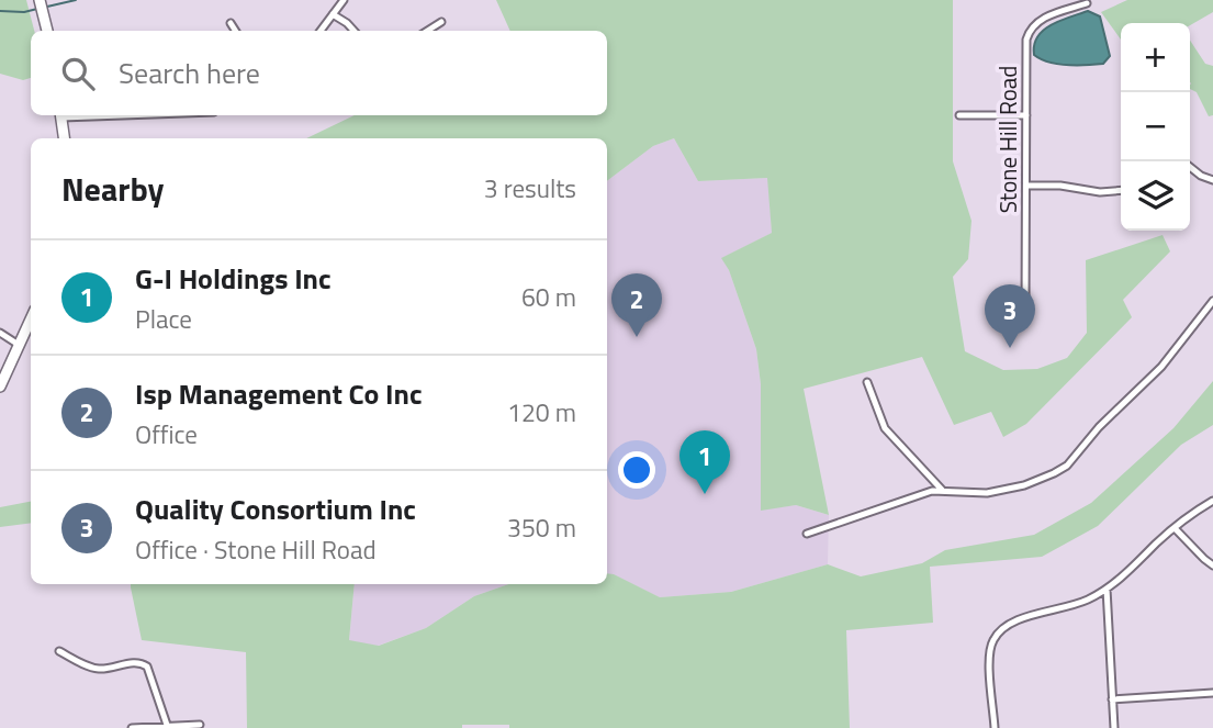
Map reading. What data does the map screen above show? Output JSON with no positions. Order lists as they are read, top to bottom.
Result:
{
  "streets": {
    "street": ["Stone Hill Road"]
  },
  "page": {
    "map_buttons": ["+", "−"],
    "search": "Search here",
    "heading": ["Nearby", "3 results"],
    "list": [
      {
        "mark": "1",
        "name": "G-I Holdings Inc",
        "note": "Place",
        "value": "60 m"
      },
      {
        "mark": "2",
        "name": "Isp Management Co Inc",
        "note": "Office",
        "value": "120 m"
      },
      {
        "mark": "3",
        "name": "Quality Consortium Inc",
        "note": "Office · Stone Hill Road",
        "value": "350 m"
      }
    ],
    "pins": ["2", "3", "1"]
  }
}
